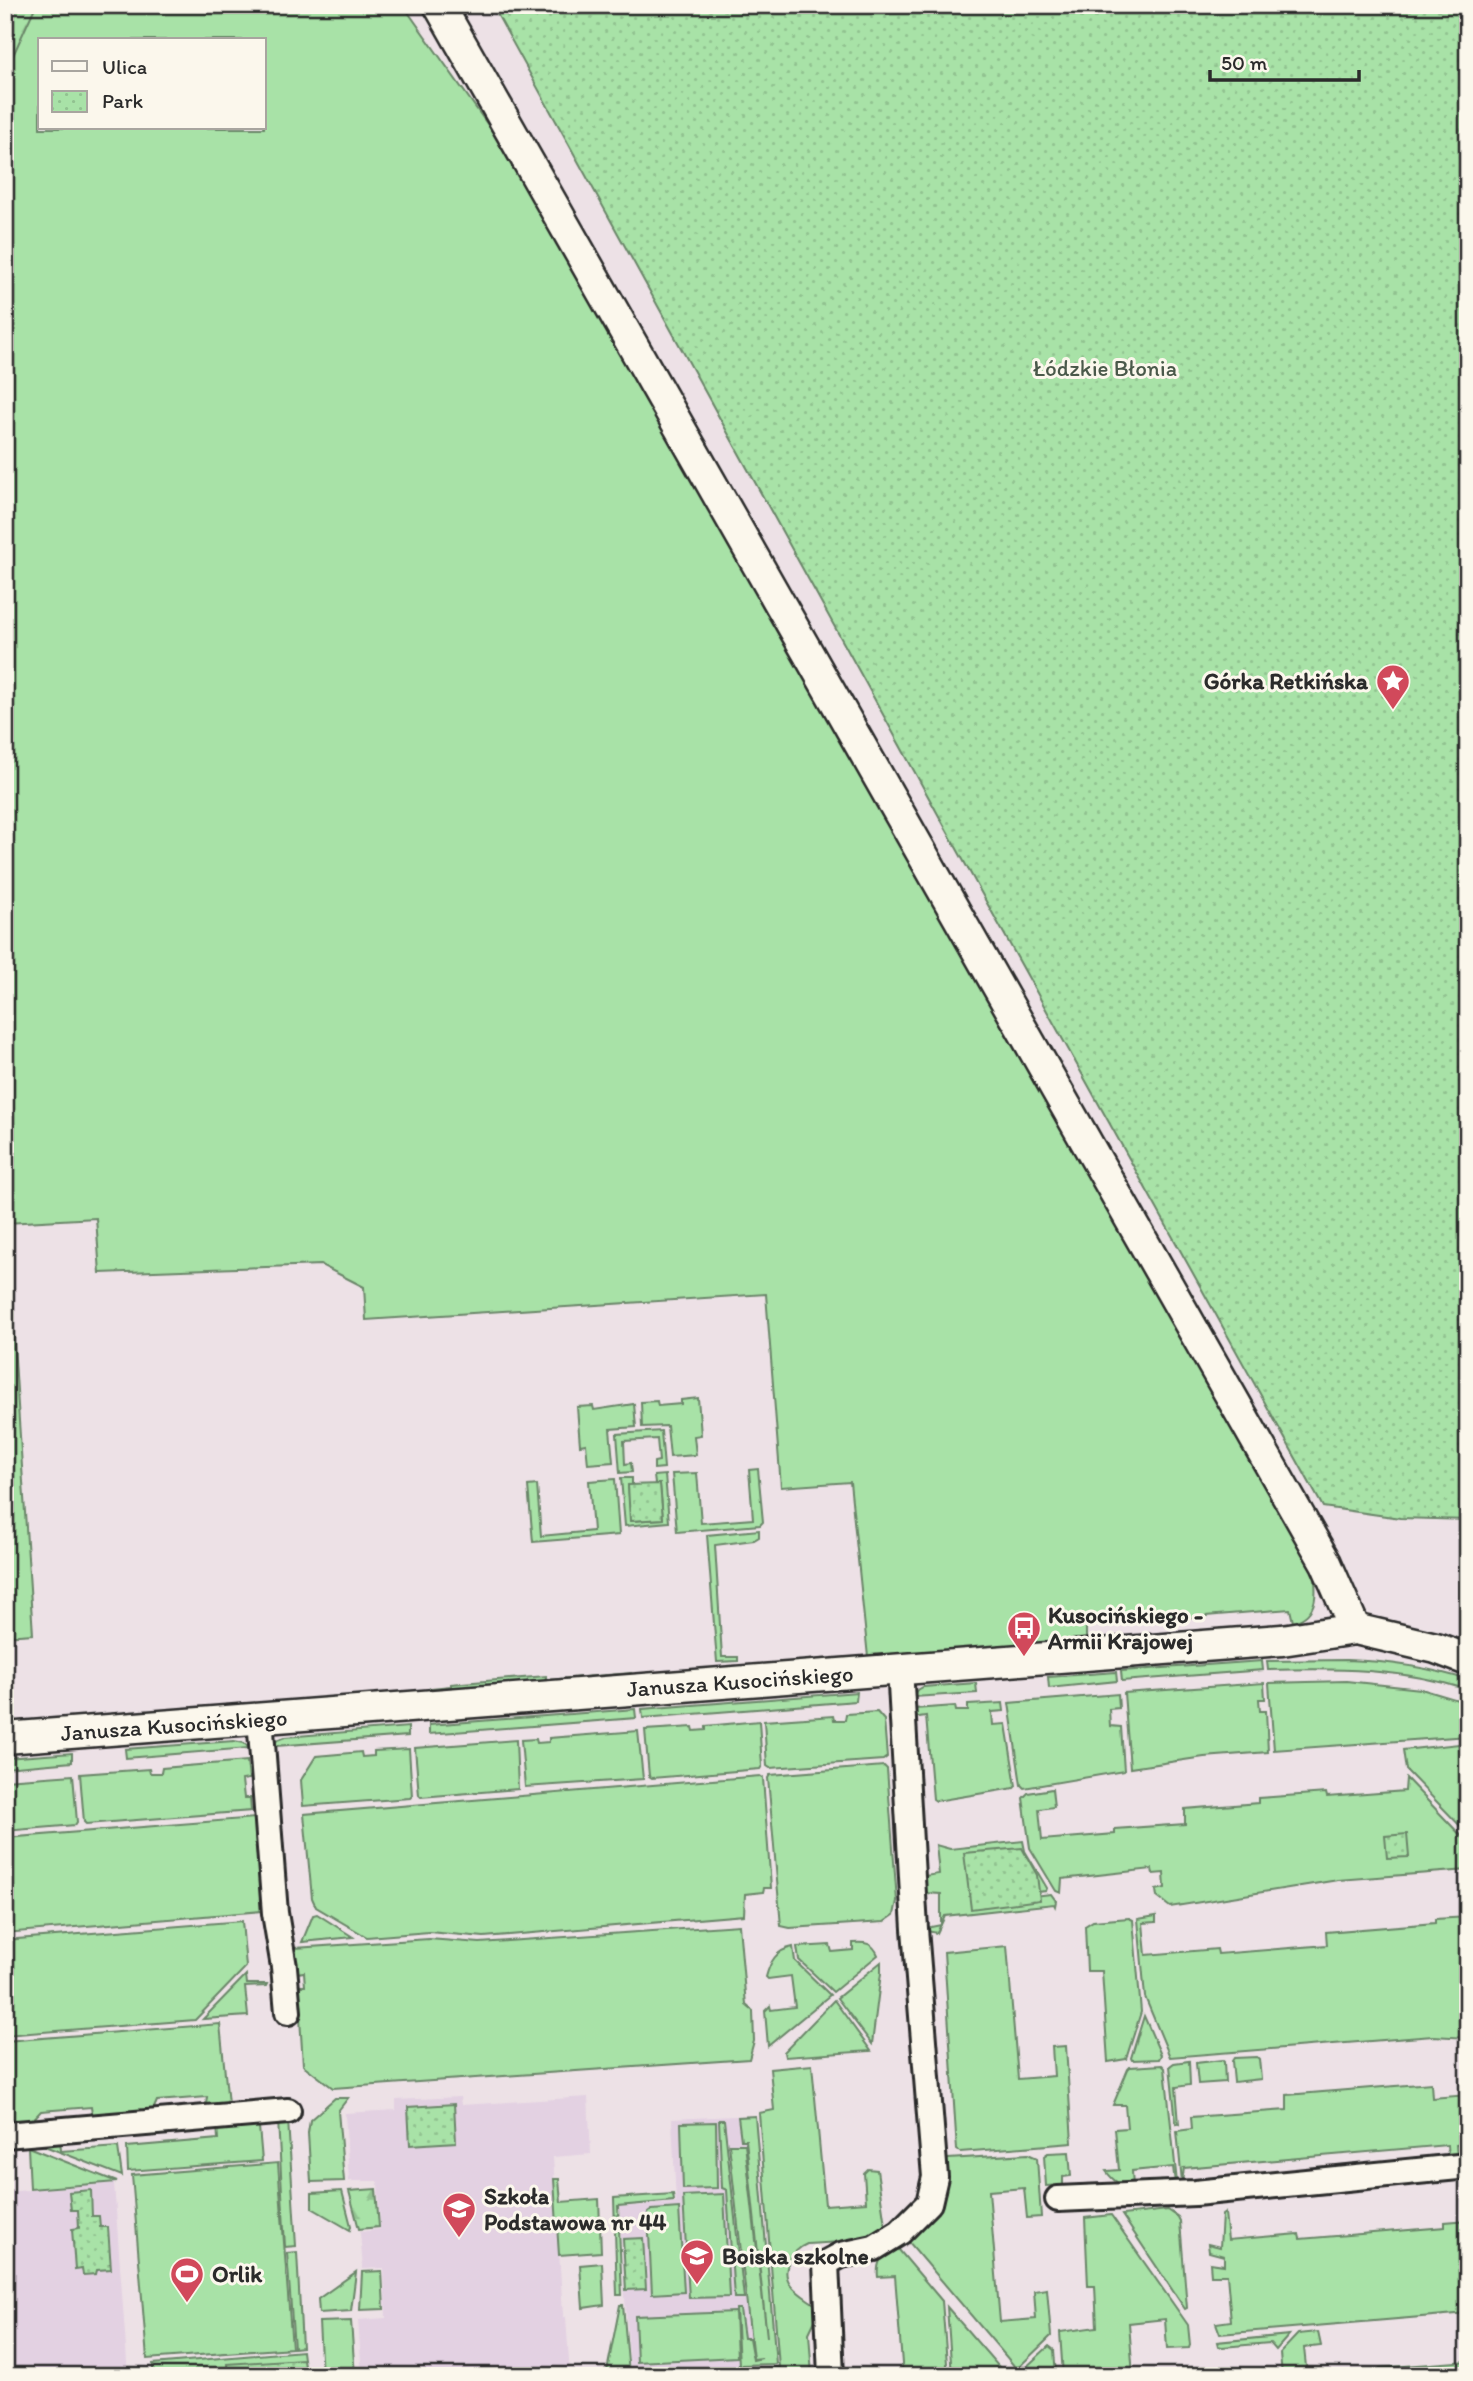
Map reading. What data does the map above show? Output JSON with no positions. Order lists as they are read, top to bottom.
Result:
{
  "streets": {
    "street": ["Janusza Kusocińskiego"]
  },
  "parks": ["Łódzkie Błonia"],
  "places": {
    "place": ["Górka Retkińska"],
    "bus stop": ["Kusocińskiego - Armii Krajowej"],
    "school or university": ["Szkoła Podstawowa nr 44", "Boiska szkolne"],
    "sports": ["Orlik"]
  },
  "legend": ["Ulica", "Park"],
  "scale_bar": "50 m"
}
